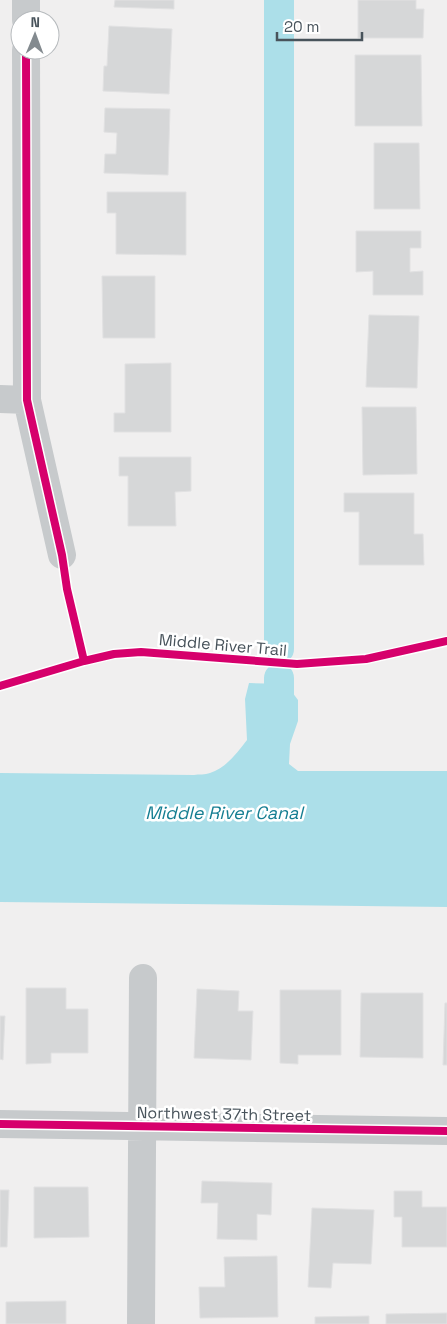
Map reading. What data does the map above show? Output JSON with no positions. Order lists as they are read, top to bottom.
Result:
{
  "streets": {
    "street": ["Northwest 37th Street"],
    "cycle path": ["Middle River Trail"]
  },
  "water": ["Middle River Canal"],
  "scale_bar": "20 m",
  "north": "top"
}
